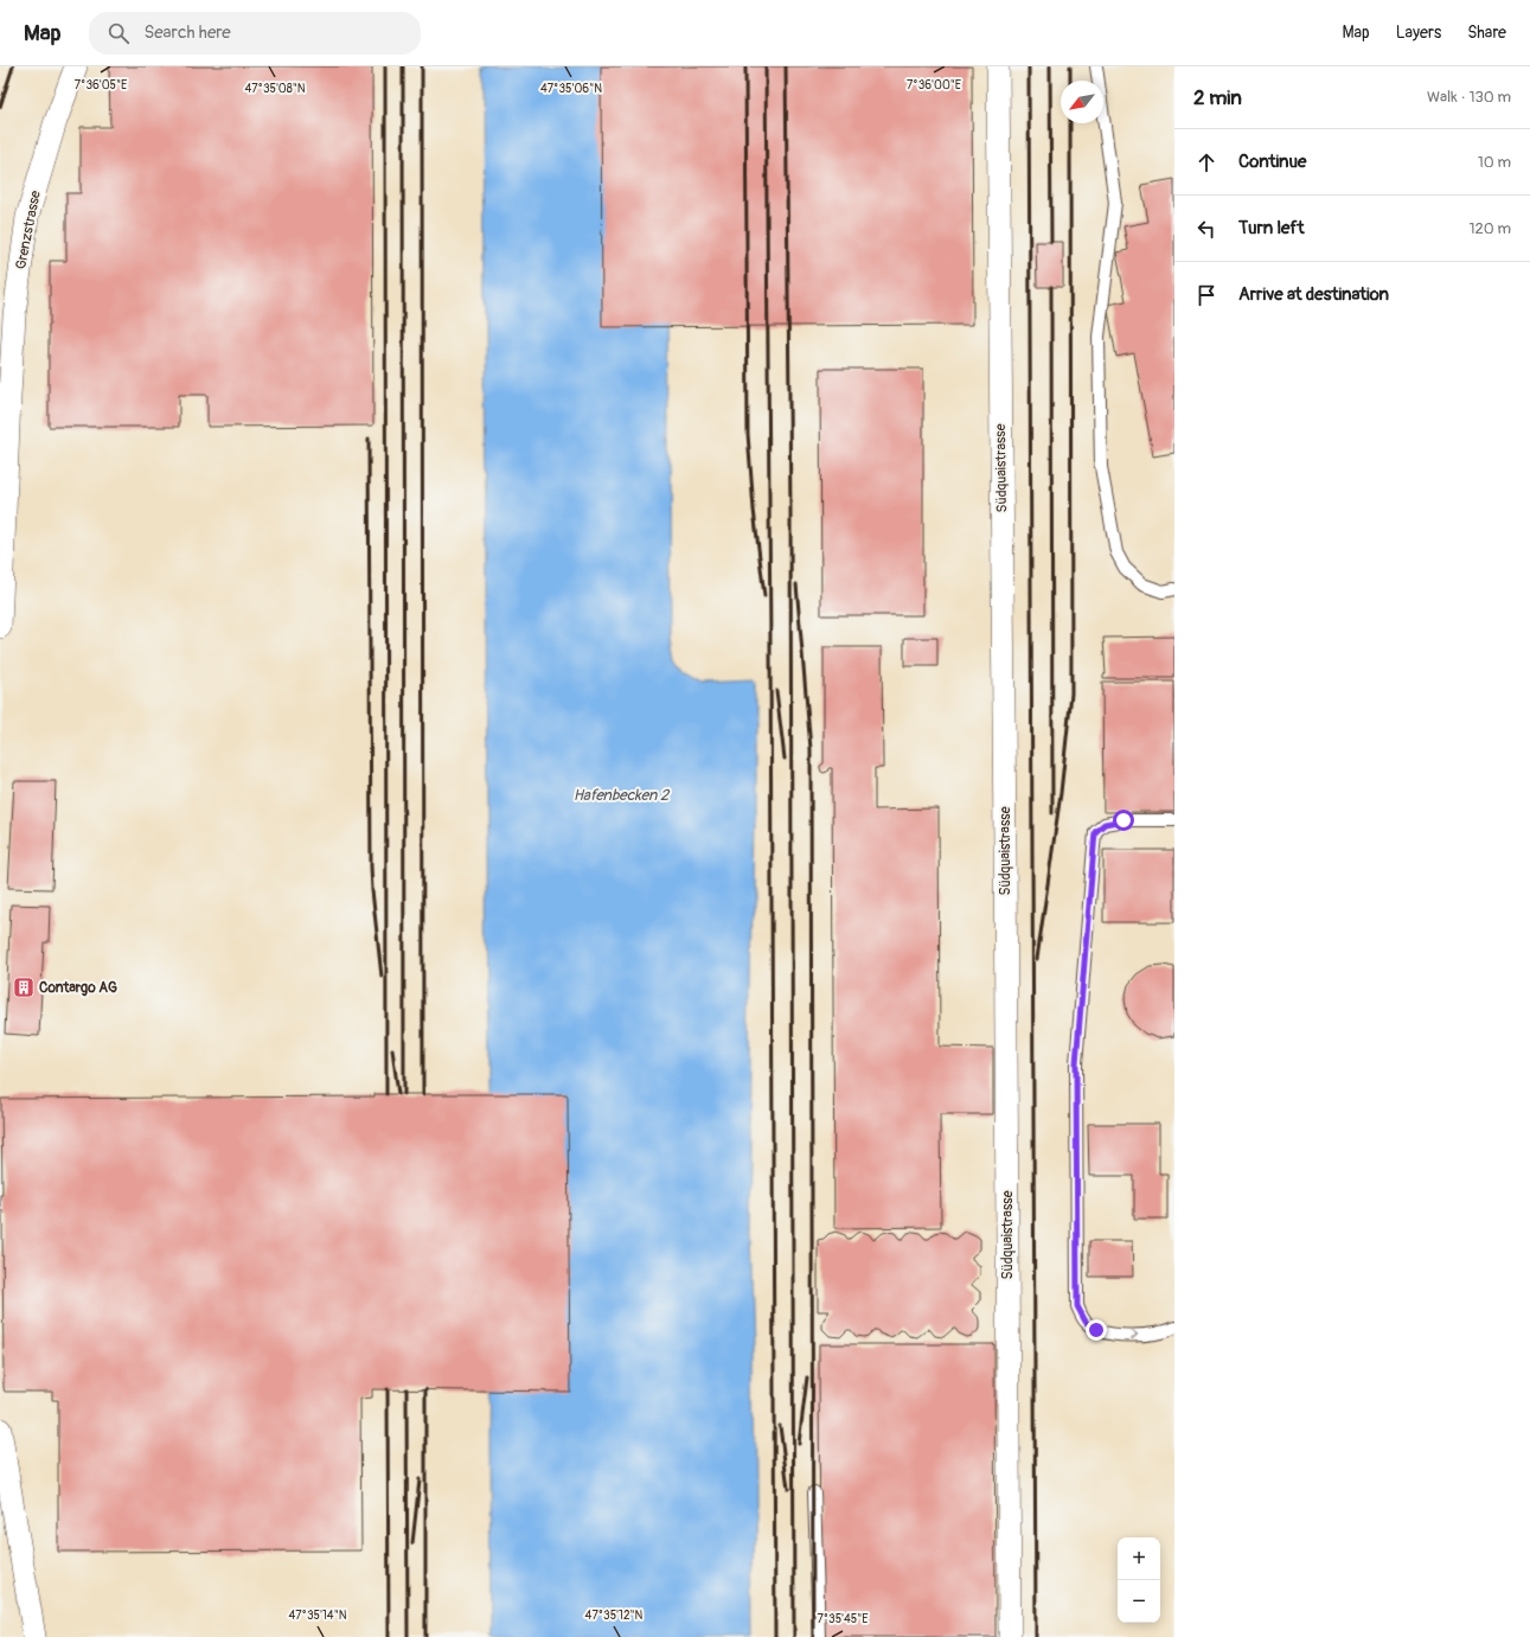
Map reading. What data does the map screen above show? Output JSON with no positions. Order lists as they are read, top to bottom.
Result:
{
  "streets": {
    "street": ["Grenzstrasse", "Südquaistrasse"]
  },
  "water": ["Hafenbecken 2"],
  "places": {
    "building": ["Contargo AG"]
  },
  "north": "bottom left",
  "page": {
    "header": "Map",
    "search": "Search here",
    "nav": ["Map", "Layers", "Share"],
    "heading": ["2 min", "Walk · 130 m"],
    "list": [
      ["Continue", "10 m"],
      ["Turn left", "120 m"],
      "Arrive at destination"
    ],
    "map_buttons": ["+", "−"]
  },
  "coordinates": [
    "7°36'05\"E",
    "7°36'00\"E",
    "47°35'08\"N",
    "47°35'06\"N",
    "47°35'14\"N",
    "47°35'12\"N",
    "7°35'45\"E"
  ]
}
